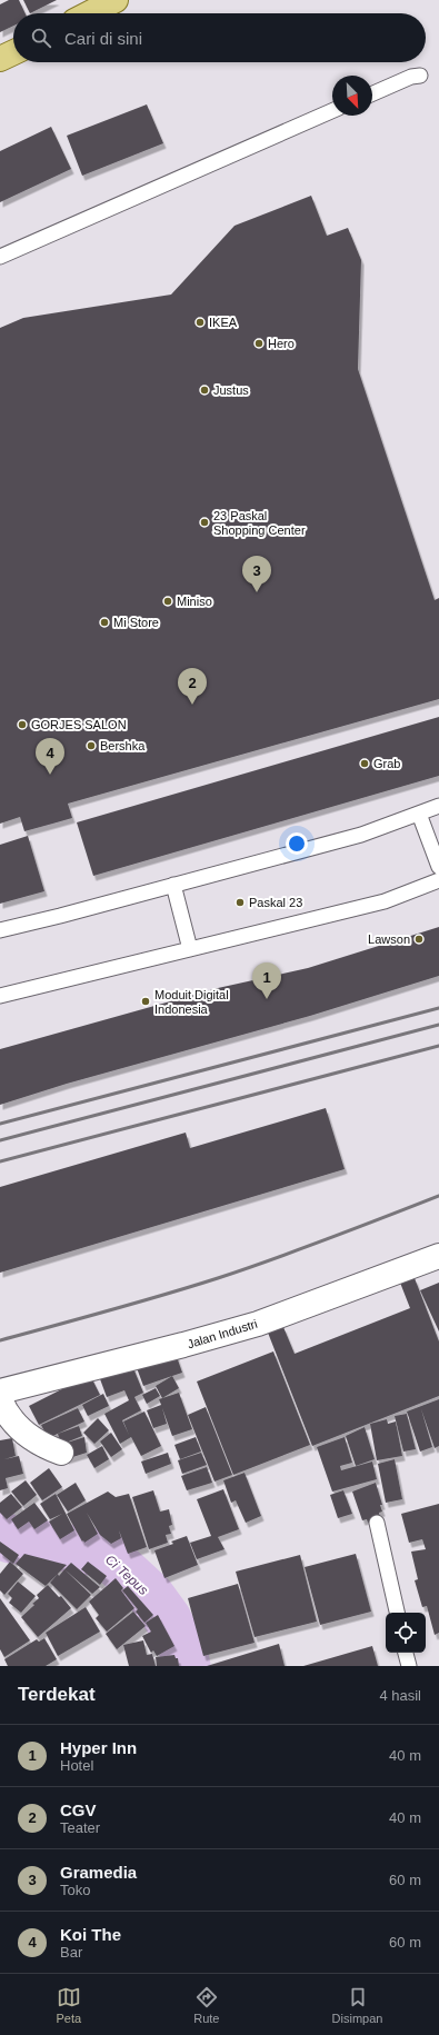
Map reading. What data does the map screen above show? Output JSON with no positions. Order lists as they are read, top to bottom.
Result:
{
  "streets": {
    "street": ["Jalan Industri"]
  },
  "water": ["Ci Tepus"],
  "places": [
    "IKEA",
    "Hero",
    "Justus",
    "23 Paskal Shopping Center",
    "Miniso",
    "Mi Store",
    "GORJES SALON",
    "Bershka",
    "Grab",
    "Paskal 23",
    "Lawson",
    "Moduit Digital Indonesia"
  ],
  "north": "bottom right",
  "page": {
    "search": "Cari di sini",
    "pins": [
      "3",
      "2",
      "4",
      "1"
    ],
    "heading": ["Terdekat", "4 hasil"],
    "list": [
      {
        "mark": "1",
        "name": "Hyper Inn",
        "note": "Hotel",
        "value": "40 m"
      },
      {
        "mark": "2",
        "name": "CGV",
        "note": "Teater",
        "value": "40 m"
      },
      {
        "mark": "3",
        "name": "Gramedia",
        "note": "Toko",
        "value": "60 m"
      },
      {
        "mark": "4",
        "name": "Koi The",
        "note": "Bar",
        "value": "60 m"
      }
    ],
    "nav": ["Peta", "Rute", "Disimpan"]
  }
}
